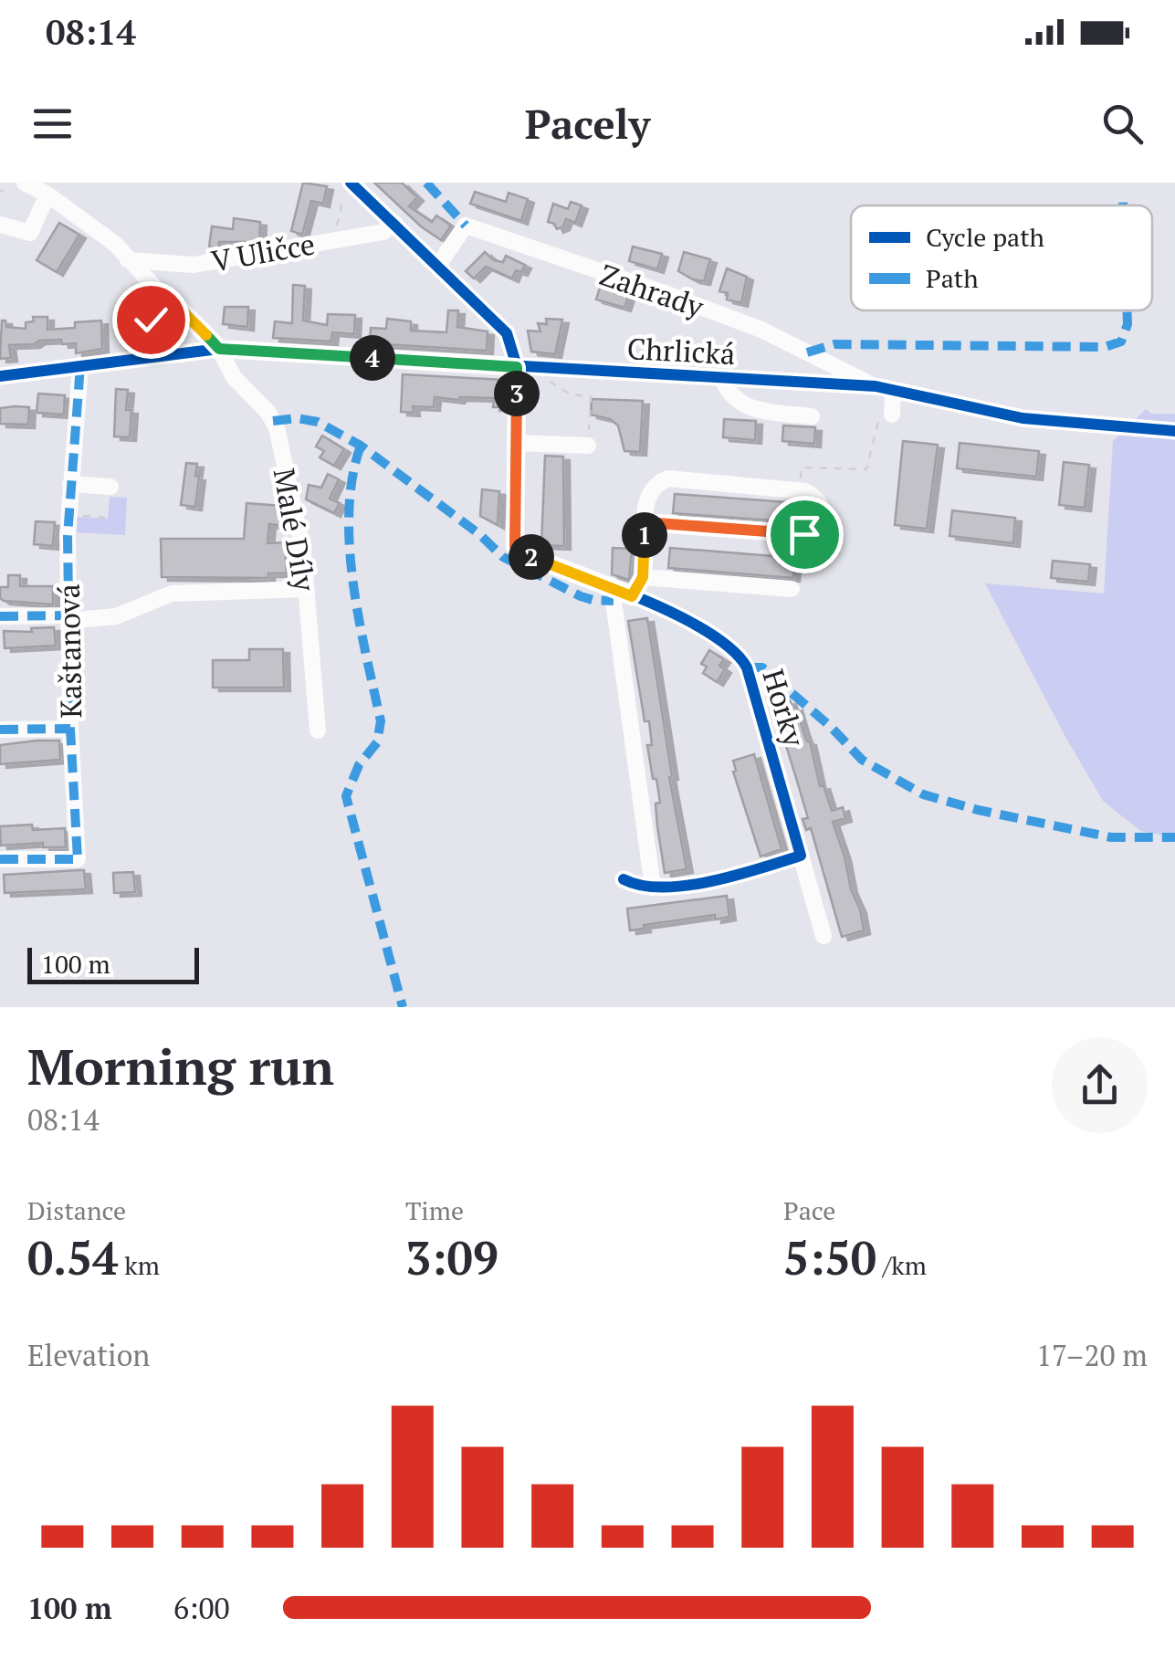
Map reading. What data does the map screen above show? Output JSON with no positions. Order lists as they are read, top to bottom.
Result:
{
  "streets": {
    "street": [
      "V Uličce",
      "Zahrady",
      "Chrlická",
      "Malé Díly",
      "Kaštanová",
      "Horky"
    ]
  },
  "crossings": [
    ["Zahrady", "Chrlická"],
    ["Chrlická", "Malé Díly"],
    ["Chrlická", "Kaštanová"],
    ["Chrlická", "Horky"]
  ],
  "legend": ["Cycle path", "Path"],
  "scale_bar": "100 m",
  "page": {
    "status": "08:14",
    "header": "Pacely",
    "pins": [
      "4",
      "3",
      "1",
      "2"
    ],
    "scale": "100 m",
    "heading": ["Morning run", "08:14"],
    "stats": [
      ["Distance", "0.54 km"],
      ["Time", "3:09"],
      ["Pace", "5:50 /km"]
    ],
    "chart": ["Elevation", "17–20 m"],
    "list": [
      {
        "name": "100 m",
        "note": "6:00"
      }
    ]
  }
}
